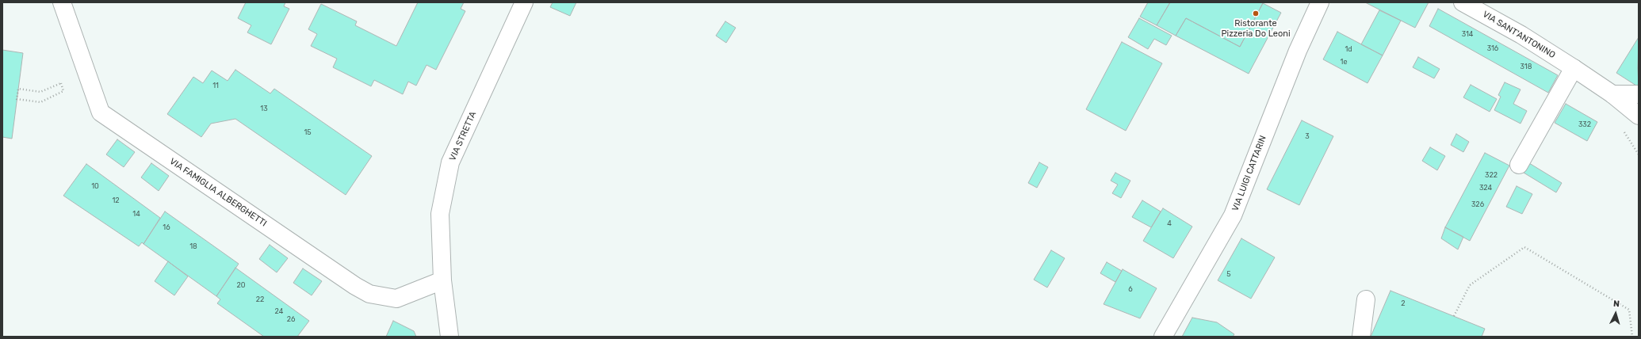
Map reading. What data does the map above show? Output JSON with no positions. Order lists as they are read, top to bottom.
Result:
{
  "streets": {
    "street": [
      "VIA SANT'ANTONINO",
      "VIA STRETTA",
      "VIA LUIGI CATTARIN",
      "VIA FAMIGLIA ALBERGHETTI"
    ]
  },
  "crossings": [
    ["VIA STRETTA", "VIA FAMIGLIA ALBERGHETTI"]
  ],
  "places": ["Ristorante Pizzeria Do Leoni"],
  "house_numbers": [
    "314",
    "316",
    "1d",
    "1e",
    "318",
    "11",
    "13",
    "332",
    "15",
    "3",
    "322",
    "10",
    "324",
    "12",
    "326",
    "14",
    "4",
    "16",
    "18",
    "5",
    "20",
    "6",
    "22",
    "2",
    "24",
    "26"
  ],
  "north": "top"
}
